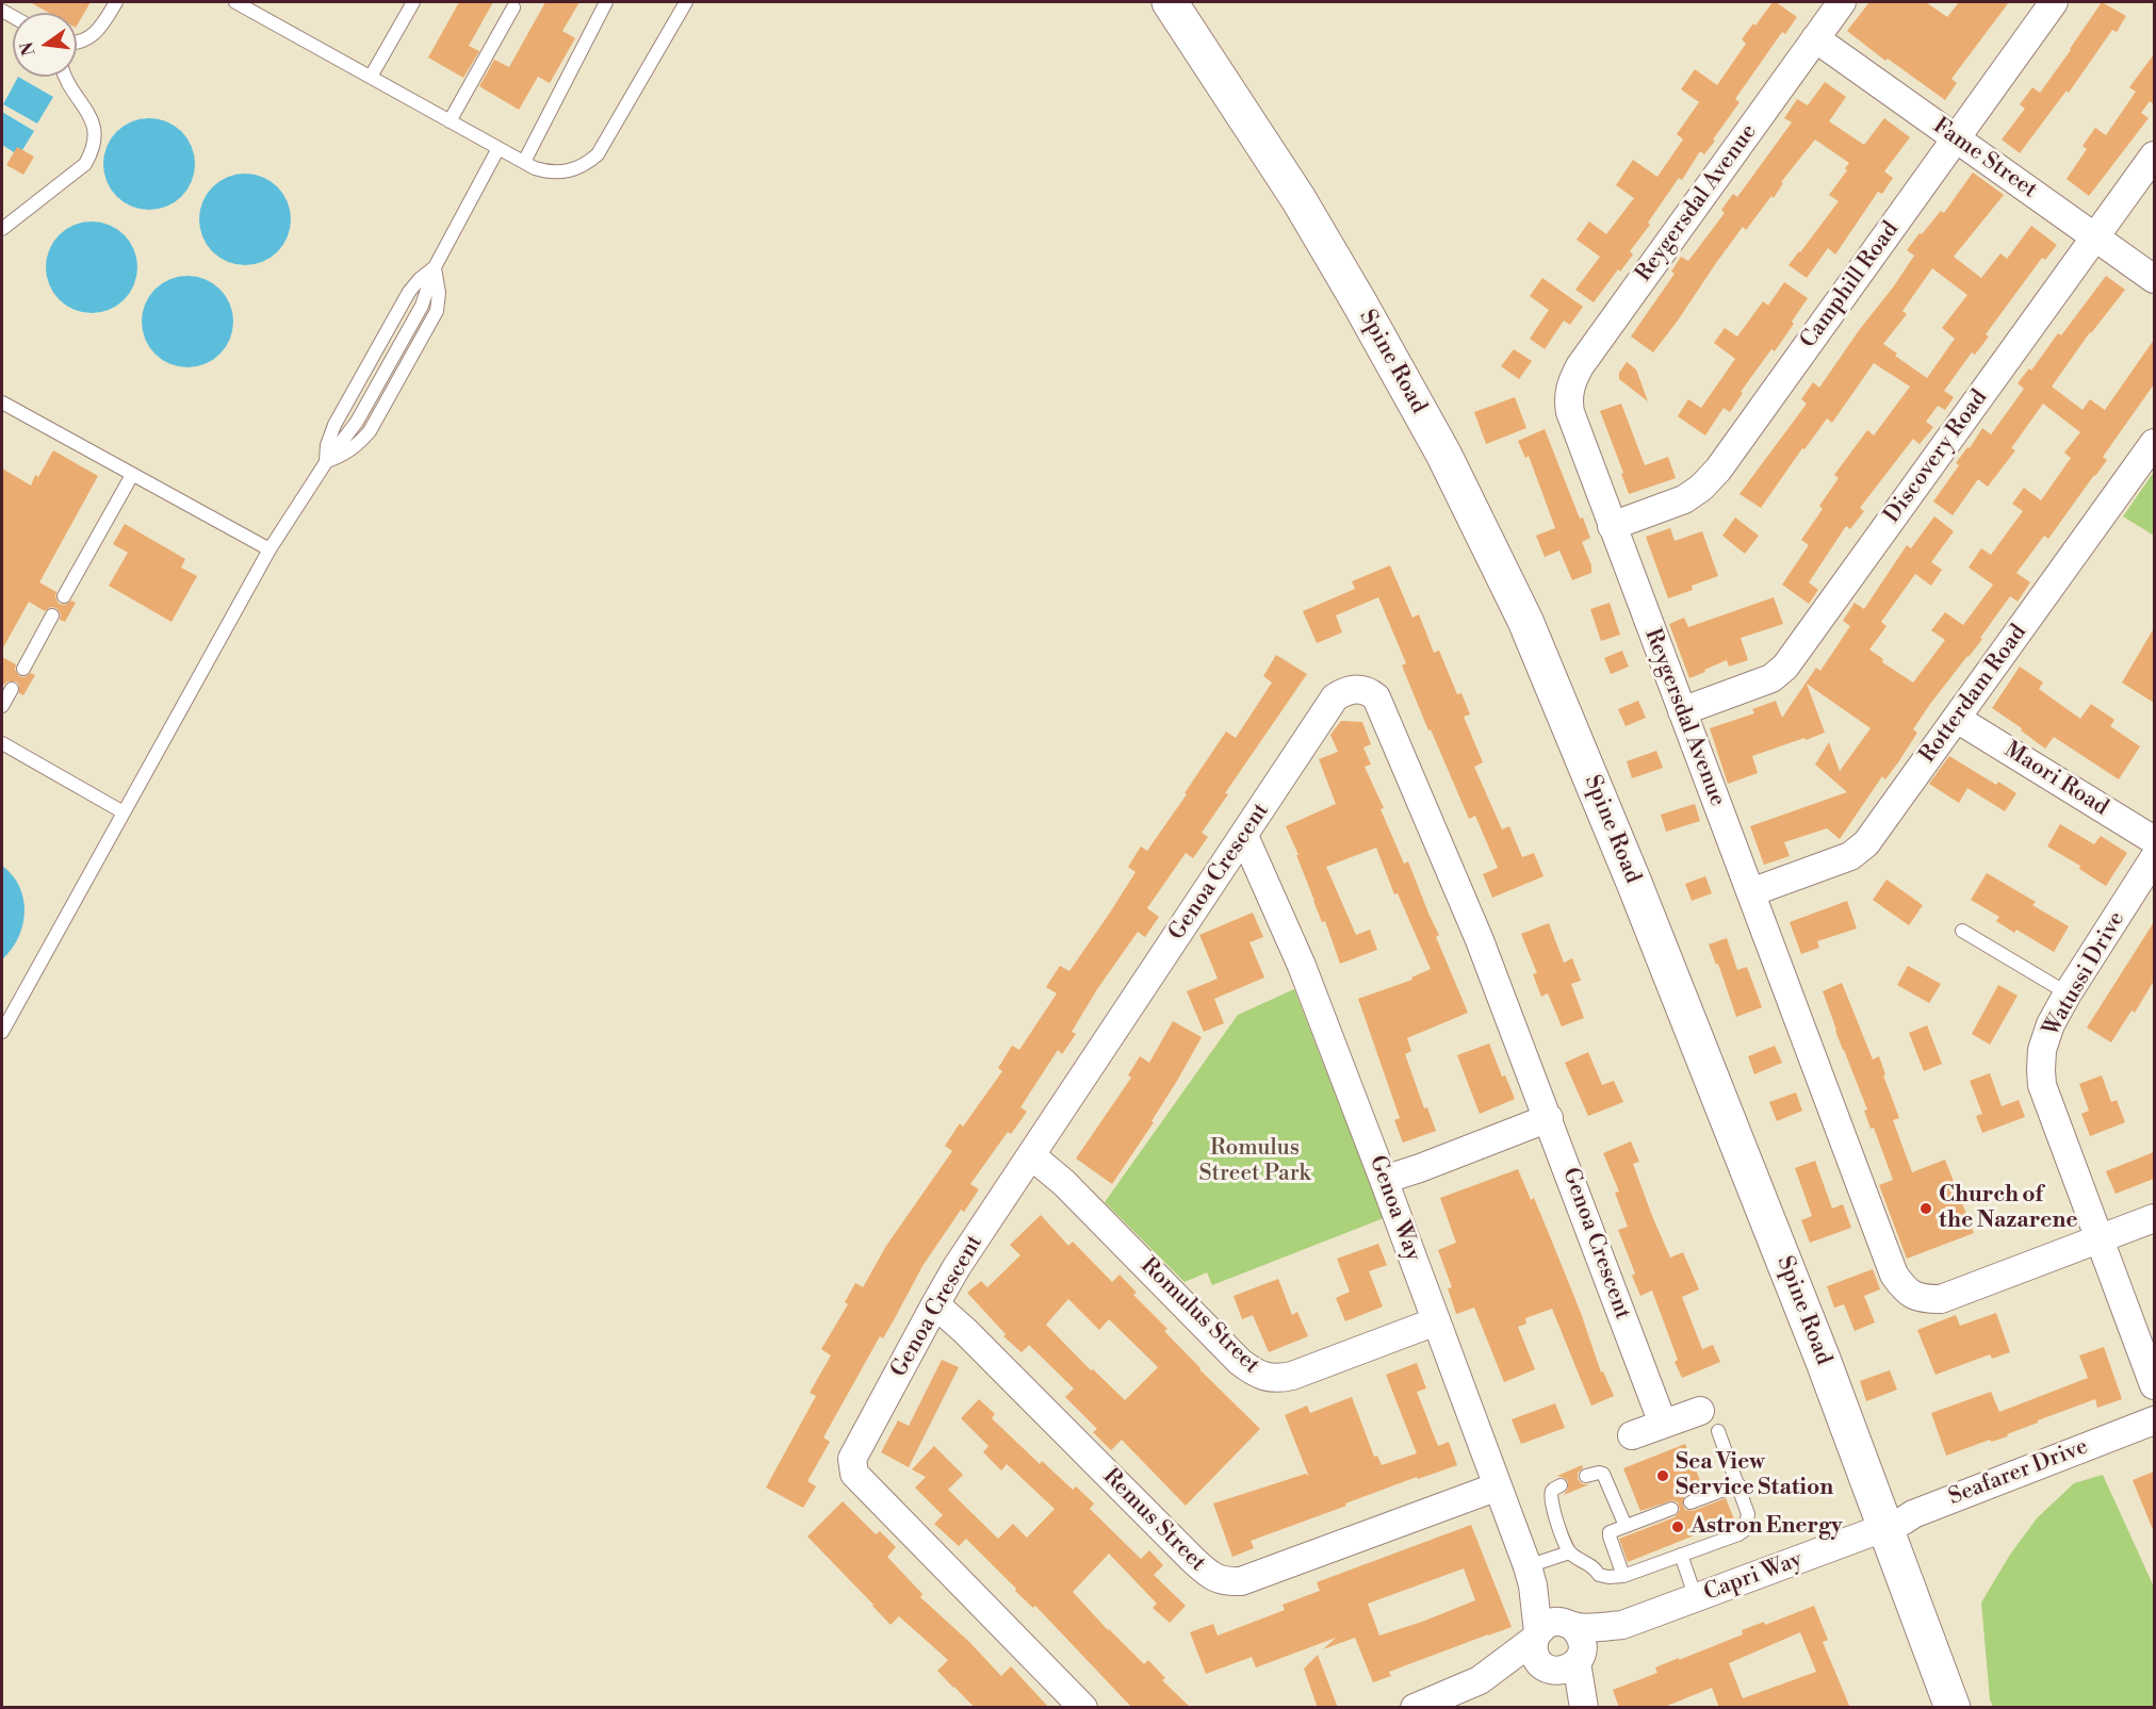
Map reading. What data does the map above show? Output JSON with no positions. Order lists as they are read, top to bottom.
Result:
{
  "streets": {
    "main road": ["Spine Road"],
    "street": [
      "Fame Street",
      "Reygersdal Avenue",
      "Camphill Road",
      "Discovery Road",
      "Rotterdam Road",
      "Maori Road",
      "Genoa Crescent",
      "Watussi Drive",
      "Genoa Way",
      "Romulus Street",
      "Seafarer Drive",
      "Remus Street",
      "Capri Way"
    ]
  },
  "crossings": [
    ["Fame Street", "Reygersdal Avenue"],
    ["Fame Street", "Camphill Road"],
    ["Fame Street", "Discovery Road"],
    ["Reygersdal Avenue", "Camphill Road"],
    ["Reygersdal Avenue", "Discovery Road"],
    ["Reygersdal Avenue", "Rotterdam Road"],
    ["Reygersdal Avenue", "Watussi Drive"],
    ["Spine Road", "Seafarer Drive"],
    ["Spine Road", "Capri Way"],
    ["Rotterdam Road", "Maori Road"],
    ["Genoa Crescent", "Genoa Way"],
    ["Genoa Crescent", "Romulus Street"],
    ["Genoa Crescent", "Remus Street"],
    ["Genoa Way", "Romulus Street"],
    ["Genoa Way", "Remus Street"],
    ["Genoa Way", "Capri Way"],
    ["Seafarer Drive", "Capri Way"]
  ],
  "parks": ["Romulus Street Park"],
  "places": ["Church of the Nazarene", "Sea View Service Station", "Astron Energy"],
  "north": "left"
}
